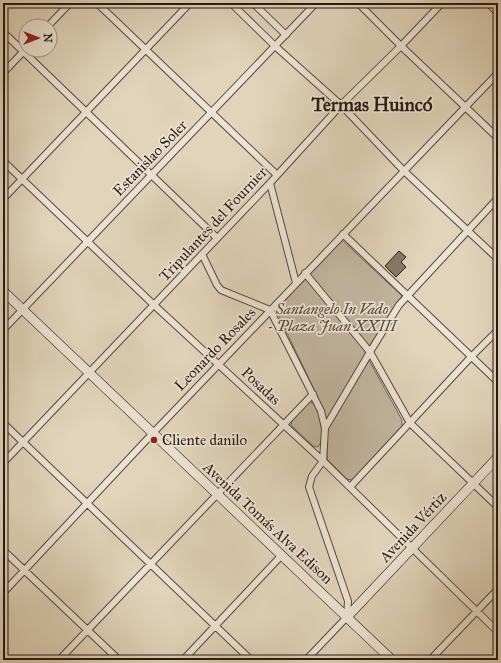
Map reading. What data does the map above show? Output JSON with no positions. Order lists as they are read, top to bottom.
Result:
{
  "streets": {
    "main road": ["Avenida Tomás Alva Edison", "Avenida Vértiz"],
    "street": [
      "Estanislao Soler",
      "Tripulantes del Fournier",
      "Leonardo Rosales",
      "Posadas"
    ]
  },
  "crossings": [
    ["Estanislao Soler", "Posadas"],
    ["Estanislao Soler", "Avenida Tomás Alva Edison"],
    ["Tripulantes del Fournier", "Posadas"],
    ["Tripulantes del Fournier", "Avenida Tomás Alva Edison"],
    ["Leonardo Rosales", "Posadas"],
    ["Leonardo Rosales", "Avenida Tomás Alva Edison"],
    ["Posadas", "Avenida Vértiz"],
    ["Avenida Tomás Alva Edison", "Avenida Vértiz"]
  ],
  "districts": ["Termas Huincó"],
  "parks": ["Santangelo In Vado - Plaza Juan XXIII"],
  "places": ["Cliente danilo"],
  "north": "right"
}
